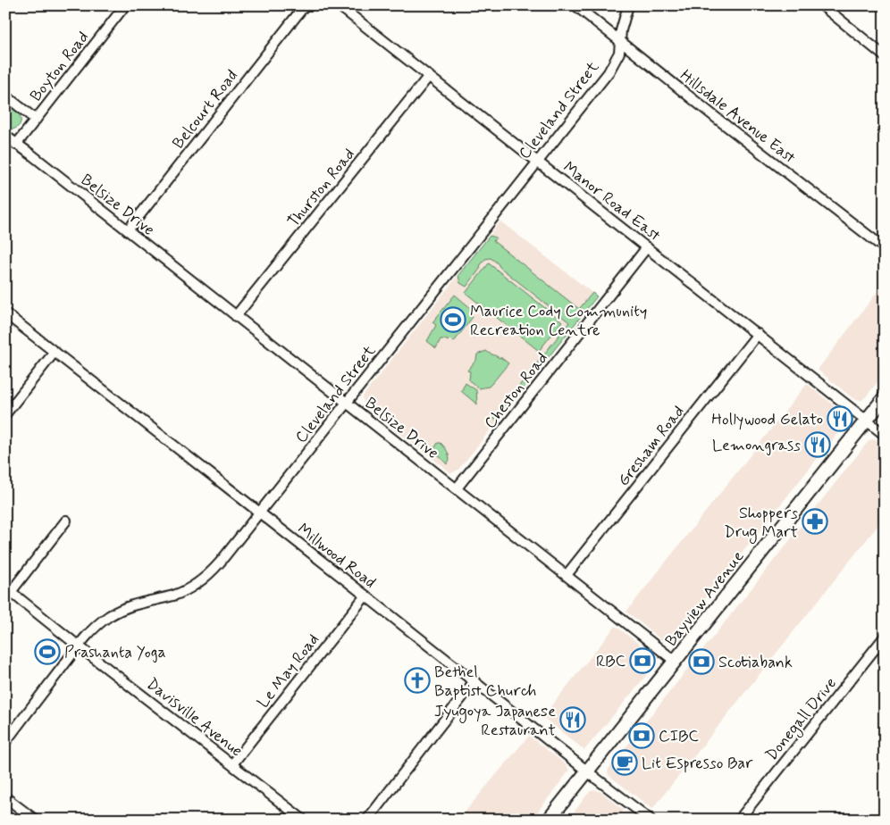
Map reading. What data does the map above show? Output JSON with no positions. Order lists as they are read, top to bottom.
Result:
{
  "streets": {
    "main road": ["Bayview Avenue"],
    "street": [
      "Boyton Road",
      "Belcourt Road",
      "Cleveland Street",
      "Hillsdale Avenue East",
      "Thurston Road",
      "Manor Road East",
      "Belsize Drive",
      "Cheston Road",
      "Gresham Road",
      "Millwood Road",
      "Le May Road",
      "Davisville Avenue",
      "Donegall Drive"
    ]
  },
  "crossings": [
    ["Boyton Road", "Belsize Drive"],
    ["Belcourt Road", "Belsize Drive"],
    ["Cleveland Street", "Hillsdale Avenue East"],
    ["Cleveland Street", "Manor Road East"],
    ["Cleveland Street", "Belsize Drive"],
    ["Cleveland Street", "Millwood Road"],
    ["Cleveland Street", "Davisville Avenue"],
    ["Thurston Road", "Manor Road East"],
    ["Thurston Road", "Belsize Drive"],
    ["Manor Road East", "Cheston Road"],
    ["Manor Road East", "Gresham Road"],
    ["Manor Road East", "Bayview Avenue"],
    ["Belsize Drive", "Cheston Road"],
    ["Belsize Drive", "Gresham Road"],
    ["Belsize Drive", "Bayview Avenue"],
    ["Millwood Road", "Bayview Avenue"],
    ["Millwood Road", "Le May Road"],
    ["Le May Road", "Davisville Avenue"]
  ],
  "places": {
    "sports": ["Maurice Cody Community Recreation Centre", "Prashanta Yoga"],
    "restaurant": ["Hollywood Gelato", "Lemongrass", "Jyugoya Japanese Restaurant"],
    "pharmacy": ["Shoppers Drug Mart"],
    "bank": ["RBC", "Scotiabank", "CIBC"],
    "church": ["Bethel Baptist Church"],
    "cafe": ["Lit Espresso Bar"]
  }
}
